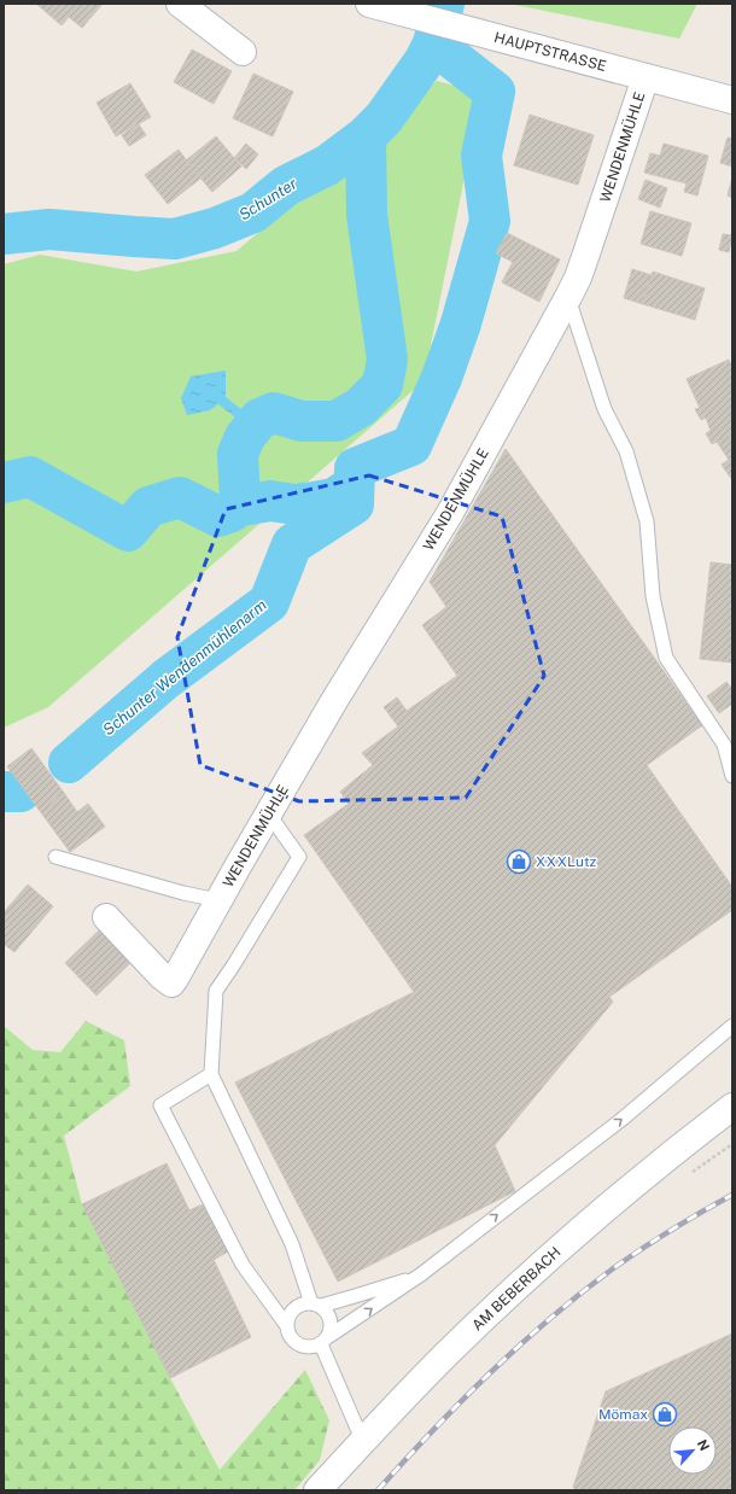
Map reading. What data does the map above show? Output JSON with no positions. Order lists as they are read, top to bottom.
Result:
{
  "streets": {
    "street": ["HAUPTSTRASSE", "WENDENMÜHLE", "AM BEBERBACH"]
  },
  "crossings": [
    ["HAUPTSTRASSE", "WENDENMÜHLE"]
  ],
  "water": ["Schunter", "Schunter Wendenmühlenarm"],
  "places": {
    "shop": ["XXXLutz", "Mömax"]
  },
  "north": "top right"
}
